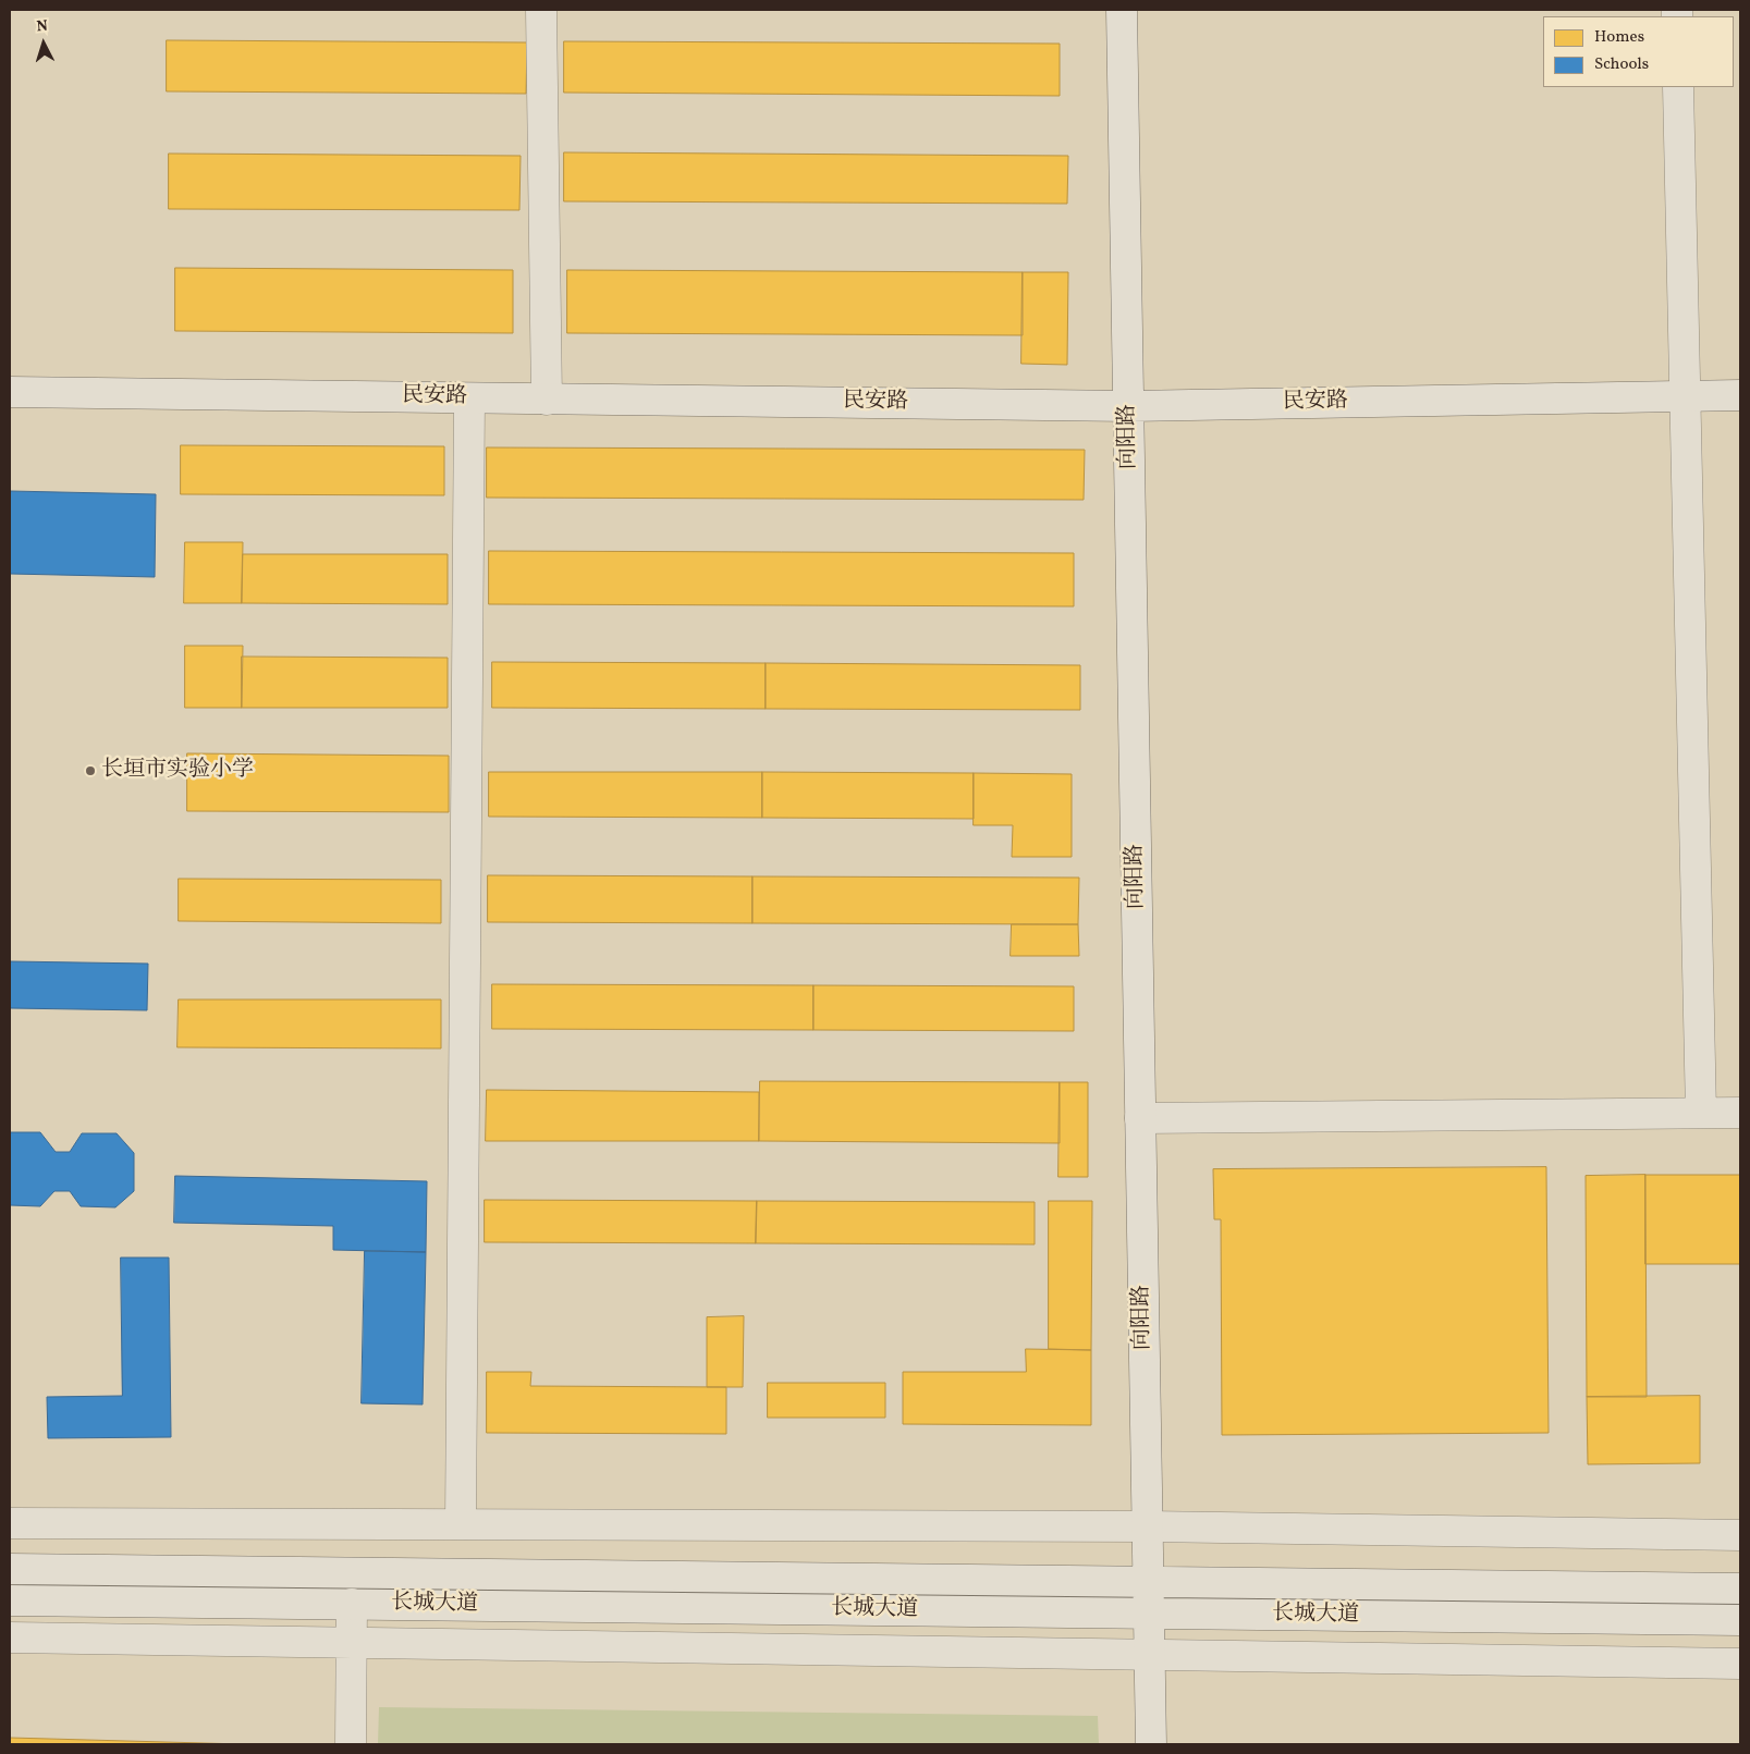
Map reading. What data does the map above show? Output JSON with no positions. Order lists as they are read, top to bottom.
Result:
{
  "streets": {
    "street": ["民安路", "向阳路", "长城大道"]
  },
  "crossings": [
    ["民安路", "向阳路"],
    ["向阳路", "长城大道"]
  ],
  "places": ["长垣市实验小学"],
  "legend": ["Homes", "Schools"],
  "north": "top"
}
